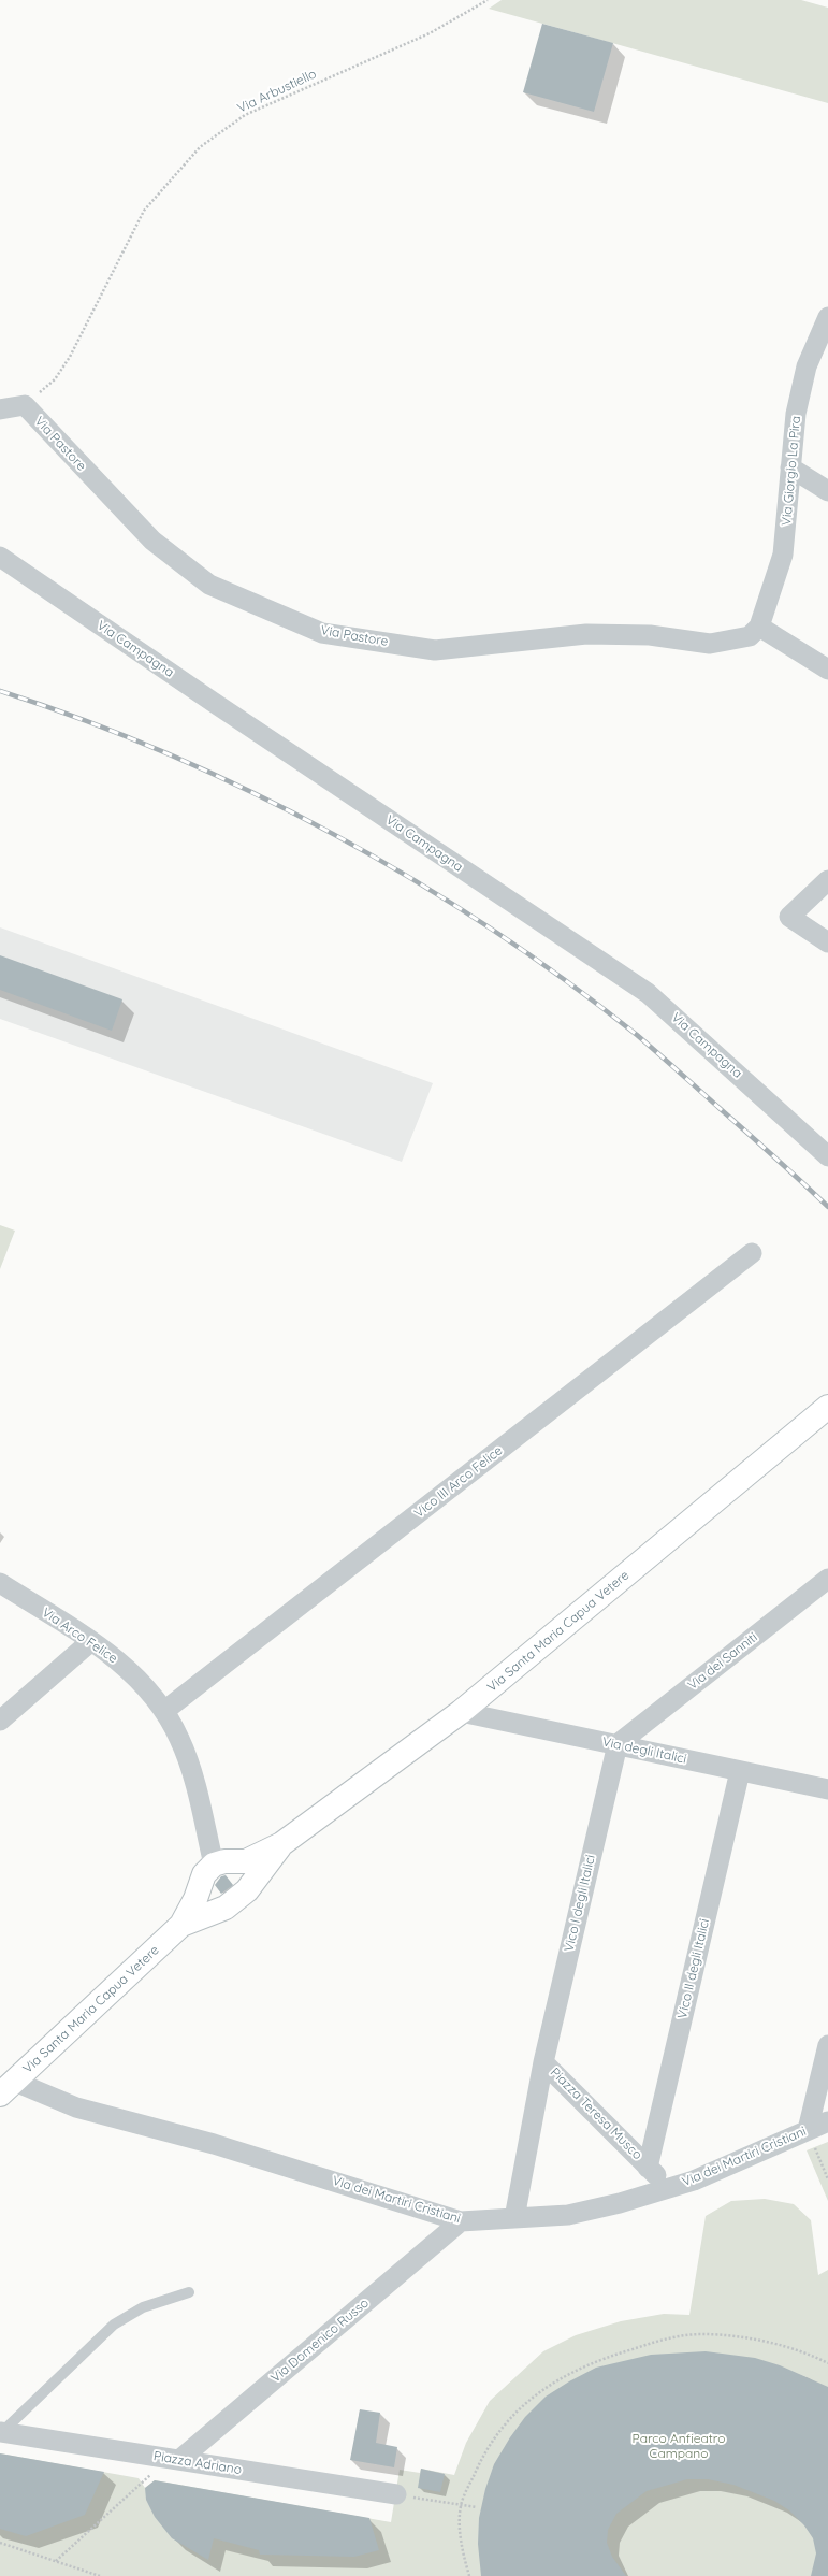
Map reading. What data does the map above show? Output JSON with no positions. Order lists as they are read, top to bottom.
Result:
{
  "streets": {
    "main road": ["Via Santa Maria Capua Vetere"],
    "street": [
      "Via Pastore",
      "Via Giorgio La Pira",
      "Via Campagna",
      "Vico III Arco Felice",
      "Via Arco Felice",
      "Via dei Sanniti",
      "Via degli Italici",
      "Vico I degli Italici",
      "Vico II degli Italici",
      "Piazza Teresa Musco",
      "Via dei Martiri Cristiani",
      "Via Domenico Russo",
      "Piazza Adriano"
    ],
    "path": ["Via Arbustiello"]
  },
  "crossings": [
    ["Via Arbustiello", "Via Pastore"],
    ["Via Pastore", "Via Giorgio La Pira"],
    ["Vico III Arco Felice", "Via Arco Felice"],
    ["Via Santa Maria Capua Vetere", "Via degli Italici"],
    ["Via Santa Maria Capua Vetere", "Via dei Martiri Cristiani"],
    ["Via dei Sanniti", "Via degli Italici"],
    ["Via dei Sanniti", "Vico I degli Italici"],
    ["Via degli Italici", "Vico I degli Italici"],
    ["Via degli Italici", "Vico II degli Italici"],
    ["Vico I degli Italici", "Piazza Teresa Musco"],
    ["Vico II degli Italici", "Piazza Teresa Musco"],
    ["Piazza Teresa Musco", "Via dei Martiri Cristiani"],
    ["Via dei Martiri Cristiani", "Via Domenico Russo"],
    ["Via Domenico Russo", "Piazza Adriano"]
  ],
  "parks": ["Parco Anfieatro Campano"]
}
